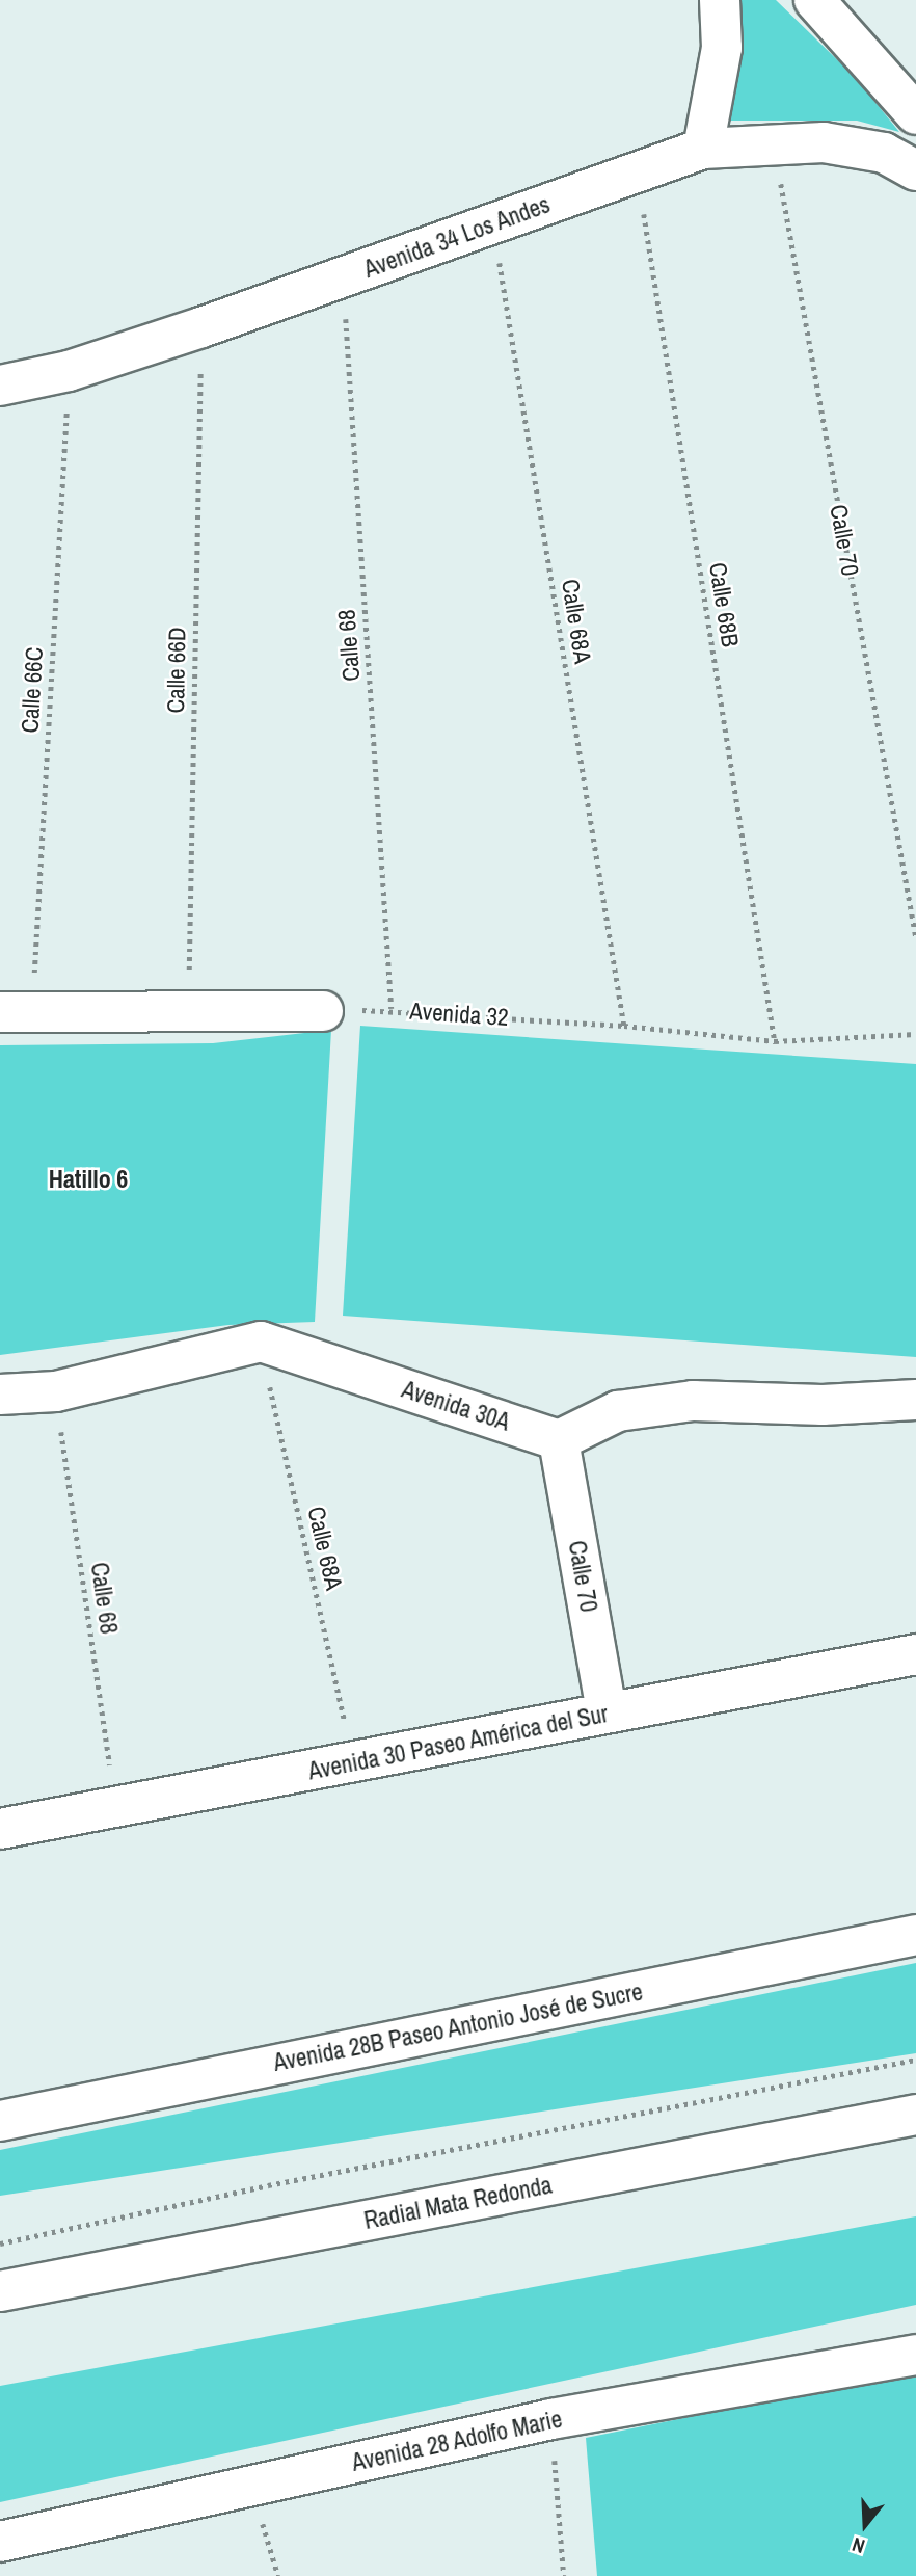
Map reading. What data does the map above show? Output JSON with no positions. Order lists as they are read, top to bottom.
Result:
{
  "streets": {
    "street": [
      "Avenida 34 Los Andes",
      "Calle 70",
      "Avenida 30A",
      "Avenida 30 Paseo América del Sur",
      "Avenida 28B Paseo Antonio José de Sucre",
      "Radial Mata Redonda",
      "Avenida 28 Adolfo Marie"
    ],
    "path": [
      "Calle 68B",
      "Calle 68A",
      "Calle 68",
      "Calle 66D",
      "Calle 66C",
      "Avenida 32"
    ]
  },
  "crossings": [
    ["Avenida 34 Los Andes", "Calle 70"],
    ["Avenida 34 Los Andes", "Calle 68B"],
    ["Avenida 34 Los Andes", "Calle 68A"],
    ["Avenida 34 Los Andes", "Calle 68"],
    ["Avenida 34 Los Andes", "Calle 66D"],
    ["Avenida 34 Los Andes", "Calle 66C"],
    ["Calle 70", "Avenida 30A"],
    ["Calle 70", "Avenida 30 Paseo América del Sur"],
    ["Calle 68B", "Avenida 32"],
    ["Calle 68A", "Avenida 32"],
    ["Calle 68A", "Avenida 30A"],
    ["Calle 68A", "Avenida 30 Paseo América del Sur"],
    ["Calle 68", "Avenida 32"],
    ["Calle 68", "Avenida 30 Paseo América del Sur"]
  ],
  "districts": ["Hatillo 6"],
  "north": "bottom"
}
